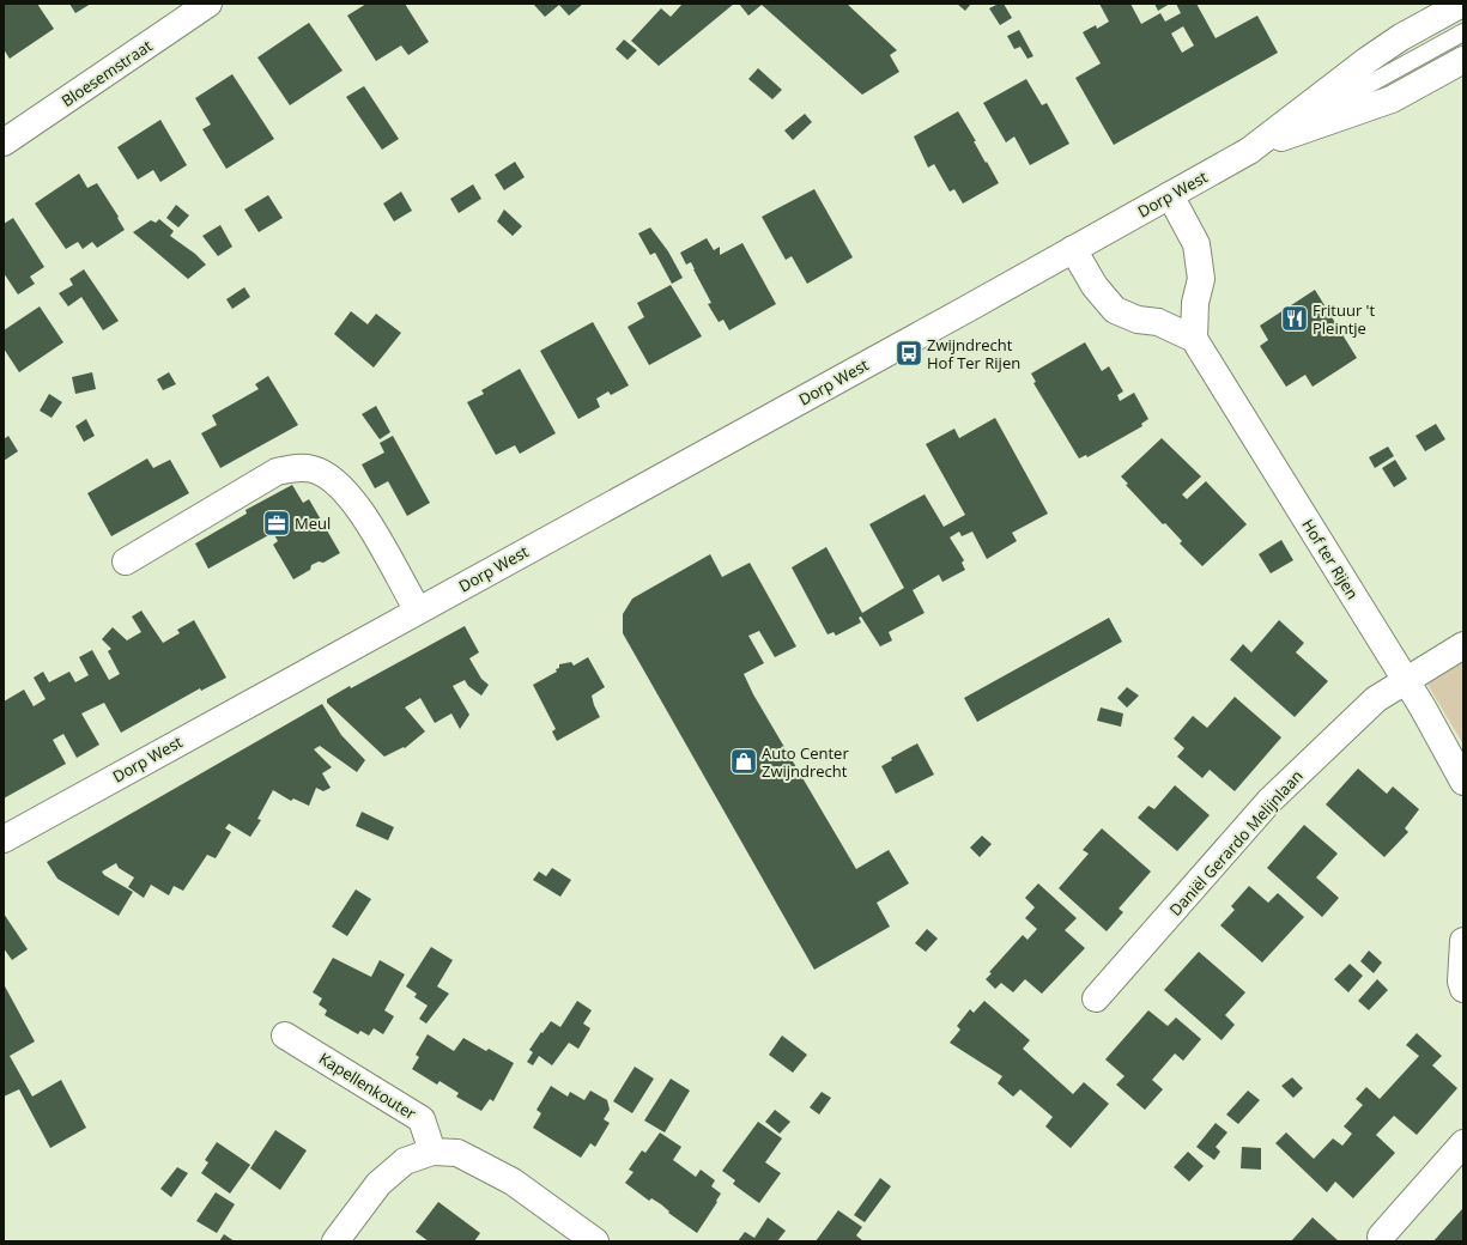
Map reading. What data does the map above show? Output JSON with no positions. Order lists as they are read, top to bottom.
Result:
{
  "streets": {
    "street": [
      "Bloesemstraat",
      "Dorp West",
      "Hof ter Rijen",
      "Daniël Gerardo Melijnlaan",
      "Kapellenkouter"
    ]
  },
  "crossings": [
    ["Hof ter Rijen", "Daniël Gerardo Melijnlaan"]
  ],
  "places": {
    "restaurant": ["Frituur 't Pleintje"],
    "bus stop": ["Zwijndrecht Hof Ter Rijen"],
    "office": ["Meul"],
    "shop": ["Auto Center Zwijndrecht"]
  }
}
